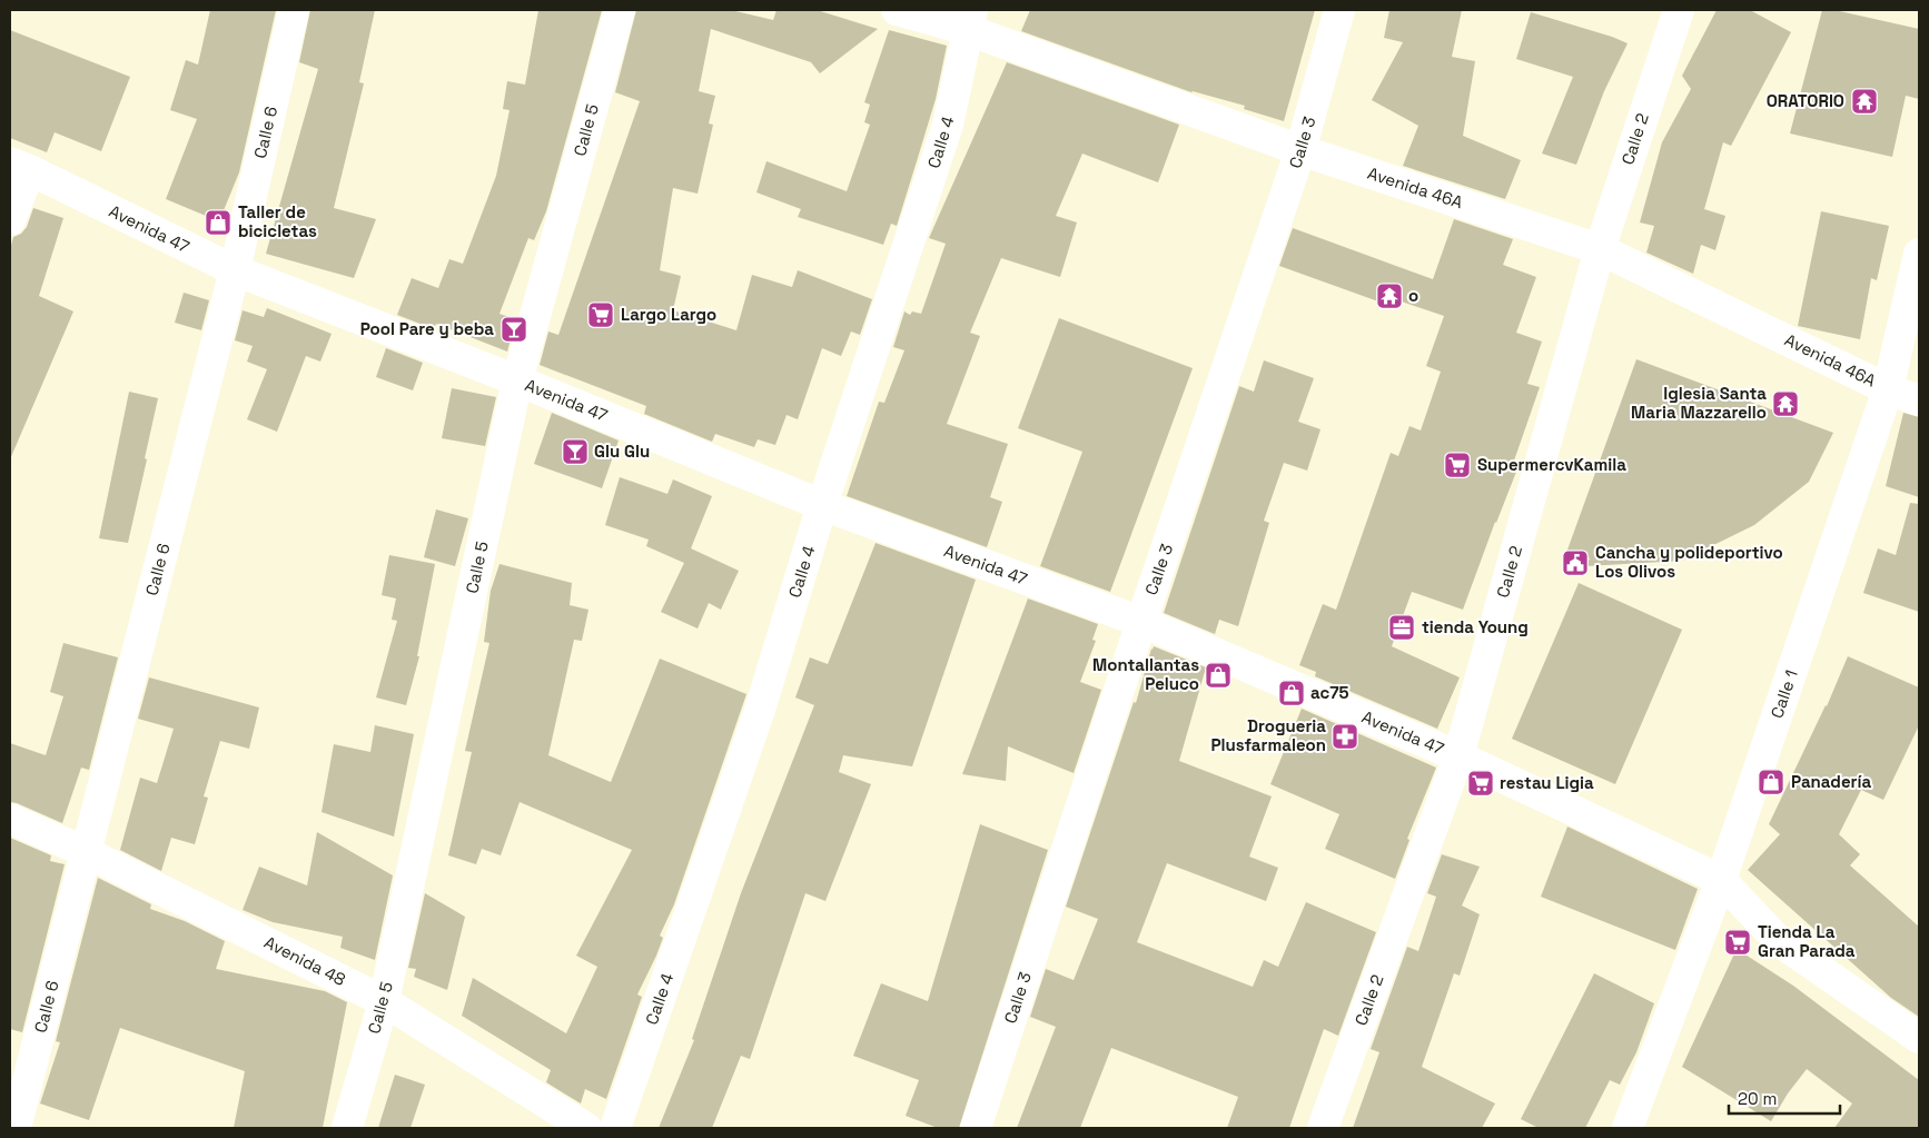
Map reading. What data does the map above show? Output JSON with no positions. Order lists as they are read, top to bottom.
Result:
{
  "streets": {
    "street": [
      "Calle 5",
      "Calle 6",
      "Calle 2",
      "Calle 4",
      "Calle 3",
      "Avenida 46A",
      "Avenida 47",
      "Calle 1",
      "Avenida 48"
    ]
  },
  "crossings": [
    ["Calle 5", "Avenida 47"],
    ["Calle 5", "Avenida 48"],
    ["Calle 6", "Avenida 47"],
    ["Calle 6", "Avenida 48"],
    ["Calle 2", "Avenida 46A"],
    ["Calle 2", "Avenida 47"],
    ["Calle 4", "Avenida 46A"],
    ["Calle 4", "Avenida 47"],
    ["Calle 3", "Avenida 46A"],
    ["Calle 3", "Avenida 47"],
    ["Avenida 46A", "Calle 1"],
    ["Avenida 47", "Calle 1"]
  ],
  "places": {
    "temple": ["ORATORIO", "o", "Iglesia Santa Maria Mazzarello"],
    "shop": [
      "Taller de bicicletas",
      "Montallantas Peluco",
      "ac75",
      "Panadería"
    ],
    "supermarket": [
      "Largo Largo",
      "SupermercvKamila",
      "restau Ligia",
      "Tienda La Gran Parada"
    ],
    "bar": ["Pool Pare y beba", "Glu Glu"],
    "public building": ["Cancha y polideportivo Los Olivos"],
    "office": ["tienda Young"],
    "pharmacy": ["Drogueria Plusfarmaleon"]
  },
  "scale_bar": "20 m"
}
